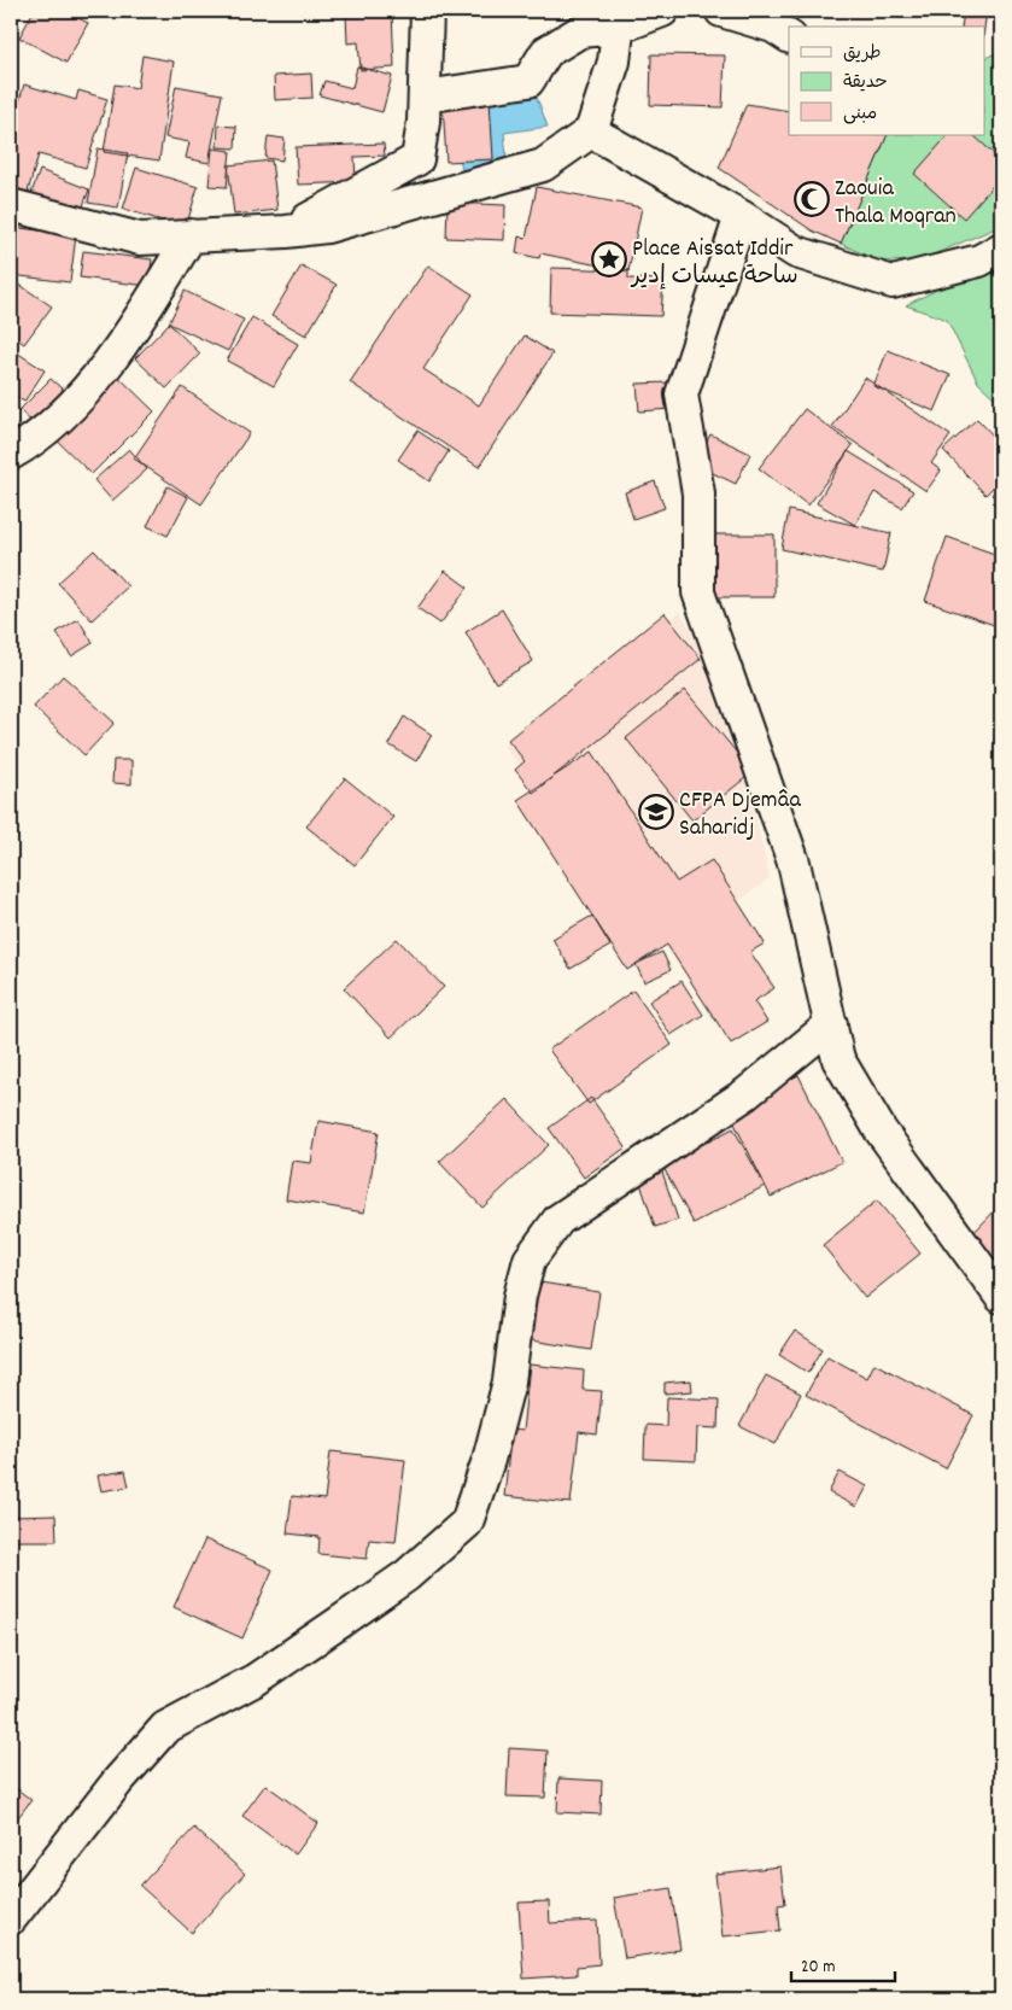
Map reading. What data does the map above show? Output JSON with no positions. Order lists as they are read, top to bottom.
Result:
{
  "places": {
    "mosque": ["Zaouia Thala Moqran"],
    "place": ["Place Aissat Iddir ساحة عيسات إدير"],
    "school or university": ["CFPA Djemâa Saharidj"]
  },
  "legend": ["طريق", "حديقة", "مبنى"],
  "scale_bar": "20 m"
}
